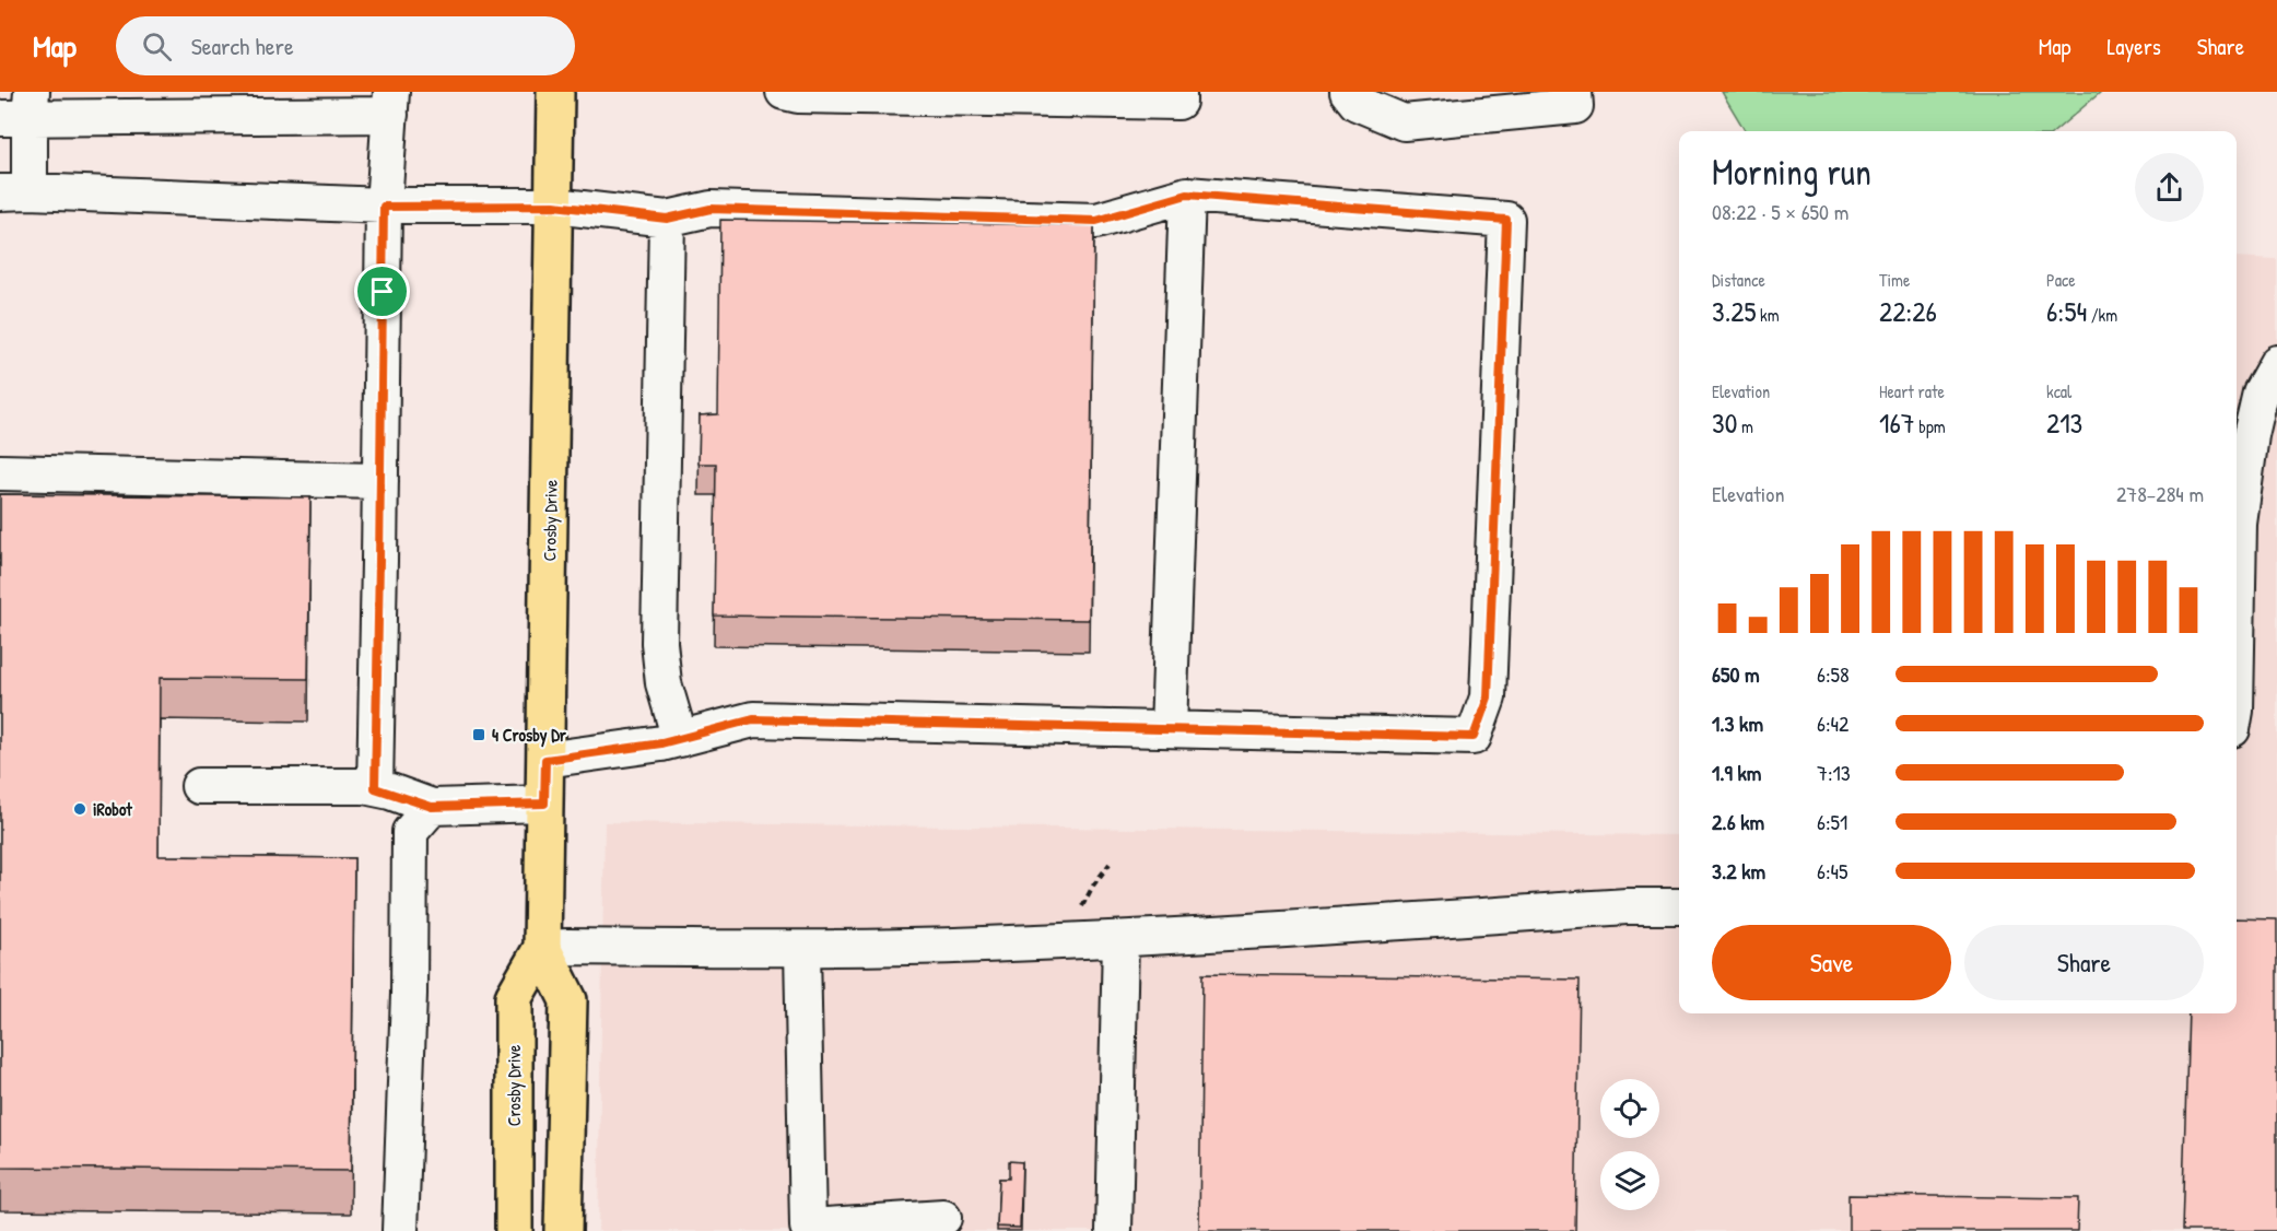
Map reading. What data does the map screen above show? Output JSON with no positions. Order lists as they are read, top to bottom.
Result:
{
  "streets": {
    "main road": ["Crosby Drive"]
  },
  "places": {
    "transit": ["4 Crosby Dr"],
    "other": ["iRobot"]
  },
  "page": {
    "header": "Map",
    "search": "Search here",
    "nav": ["Map", "Layers", "Share"],
    "heading": ["Morning run", "08:22 · 5 × 650 m"],
    "stats": [
      ["Distance", "3.25 km"],
      ["Time", "22:26"],
      ["Pace", "6:54 /km"],
      ["Elevation", "30 m"],
      ["Heart rate", "167 bpm"],
      ["kcal", "213"]
    ],
    "chart": ["Elevation", "278–284 m"],
    "list": [
      {
        "name": "650 m",
        "note": "6:58"
      },
      {
        "name": "1.3 km",
        "note": "6:42"
      },
      {
        "name": "1.9 km",
        "note": "7:13"
      },
      {
        "name": "2.6 km",
        "note": "6:51"
      },
      {
        "name": "3.2 km",
        "note": "6:45"
      }
    ],
    "buttons": ["Save", "Share"]
  }
}
